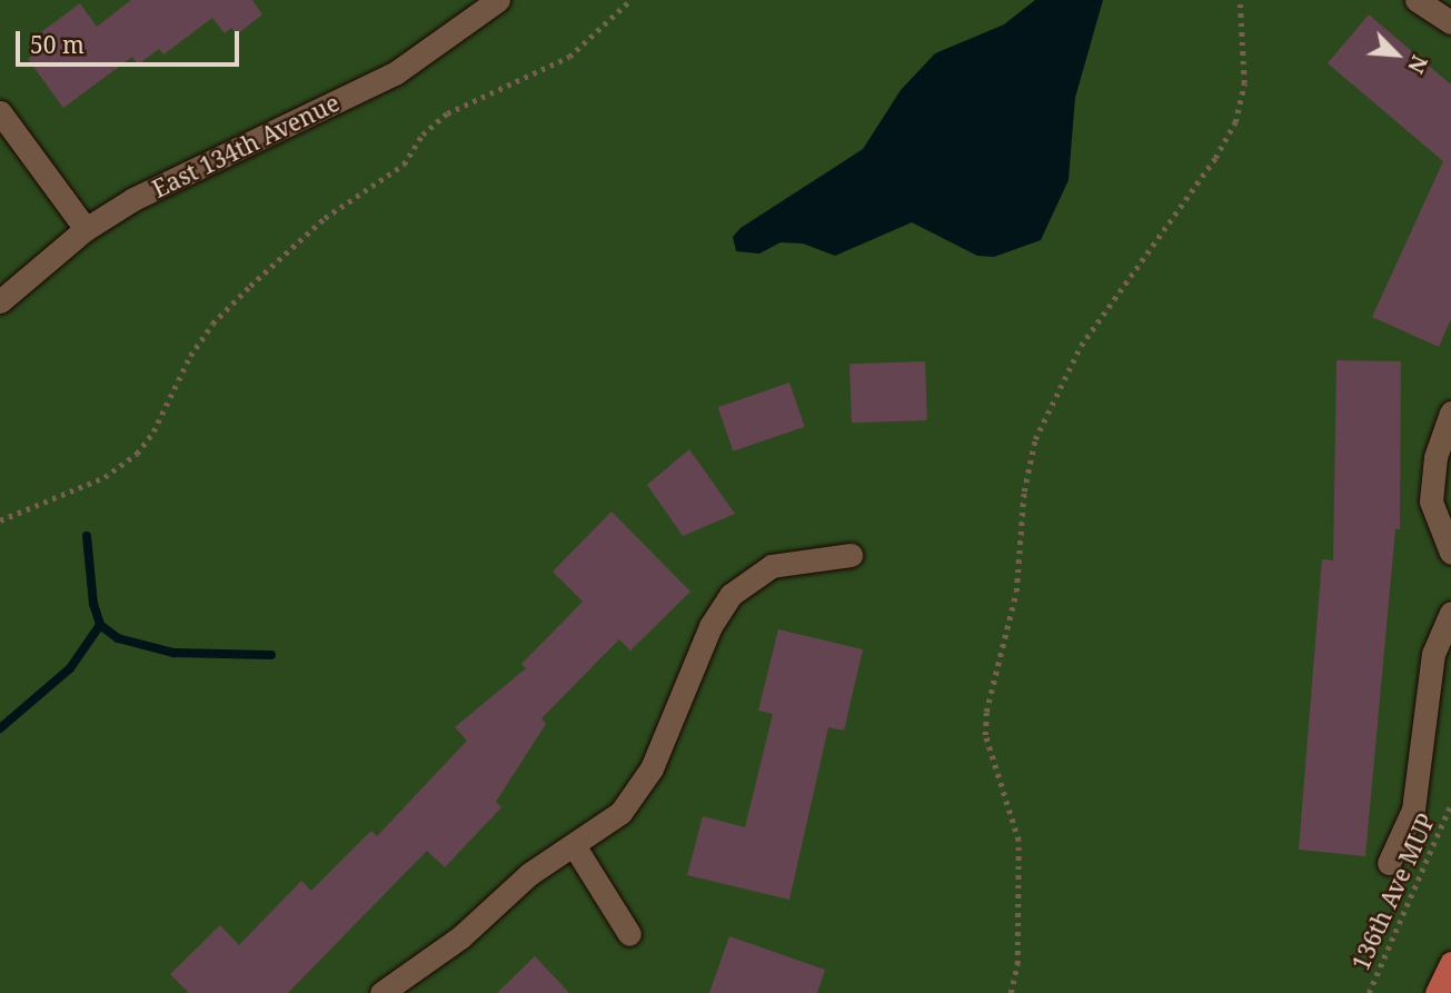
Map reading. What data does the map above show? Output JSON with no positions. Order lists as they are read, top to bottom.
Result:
{
  "streets": {
    "street": ["East 134th Avenue"],
    "path": ["136th Ave MUP"]
  },
  "scale_bar": "50 m",
  "north": "bottom right"
}
